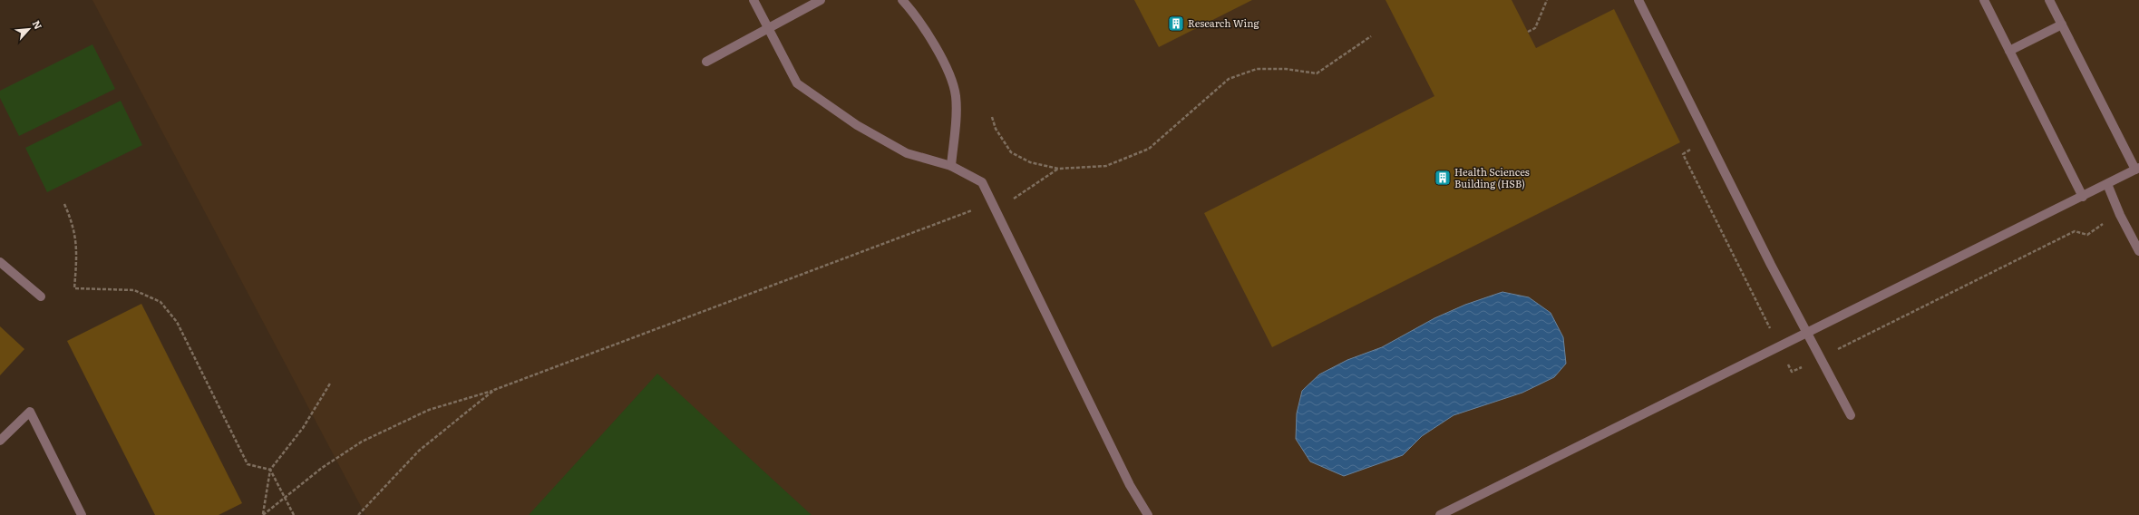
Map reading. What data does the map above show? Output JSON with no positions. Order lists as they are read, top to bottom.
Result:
{
  "places": {
    "building": ["Research Wing", "Health Sciences Building (HSB)"]
  },
  "north": "top right"
}
